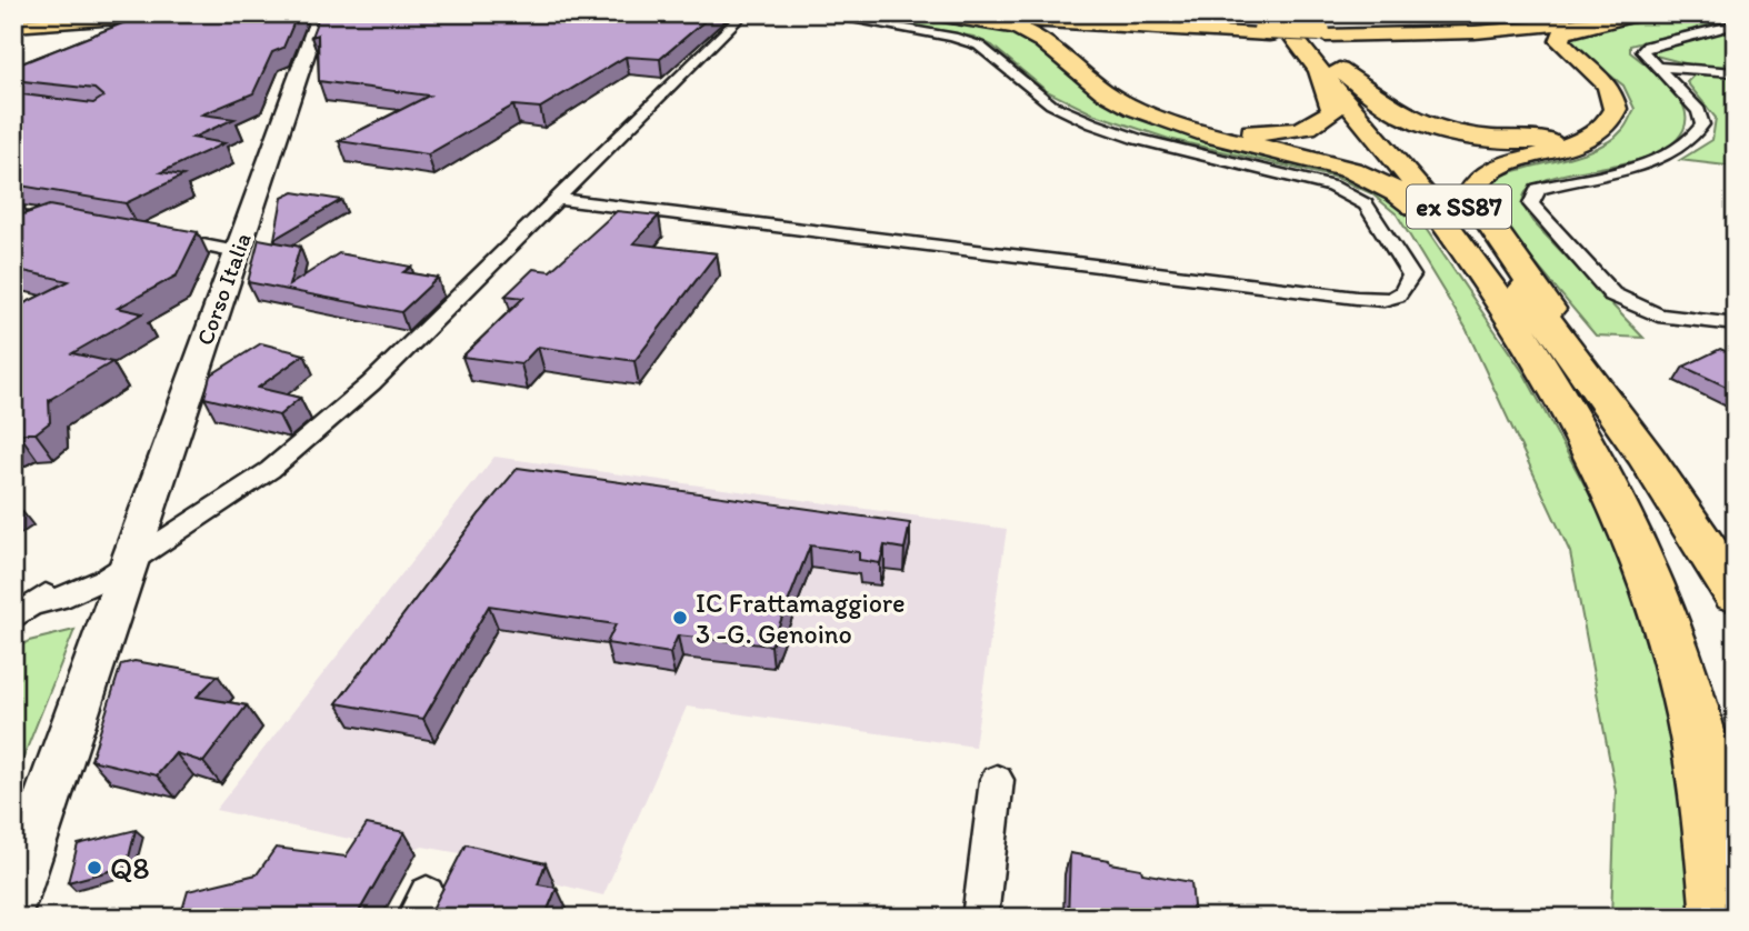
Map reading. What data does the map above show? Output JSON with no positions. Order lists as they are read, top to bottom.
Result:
{
  "streets": {
    "highway": ["ex SS87"],
    "street": ["Corso Italia"]
  },
  "places": ["IC Frattamaggiore 3 -G. Genoino", "Q8"]
}
